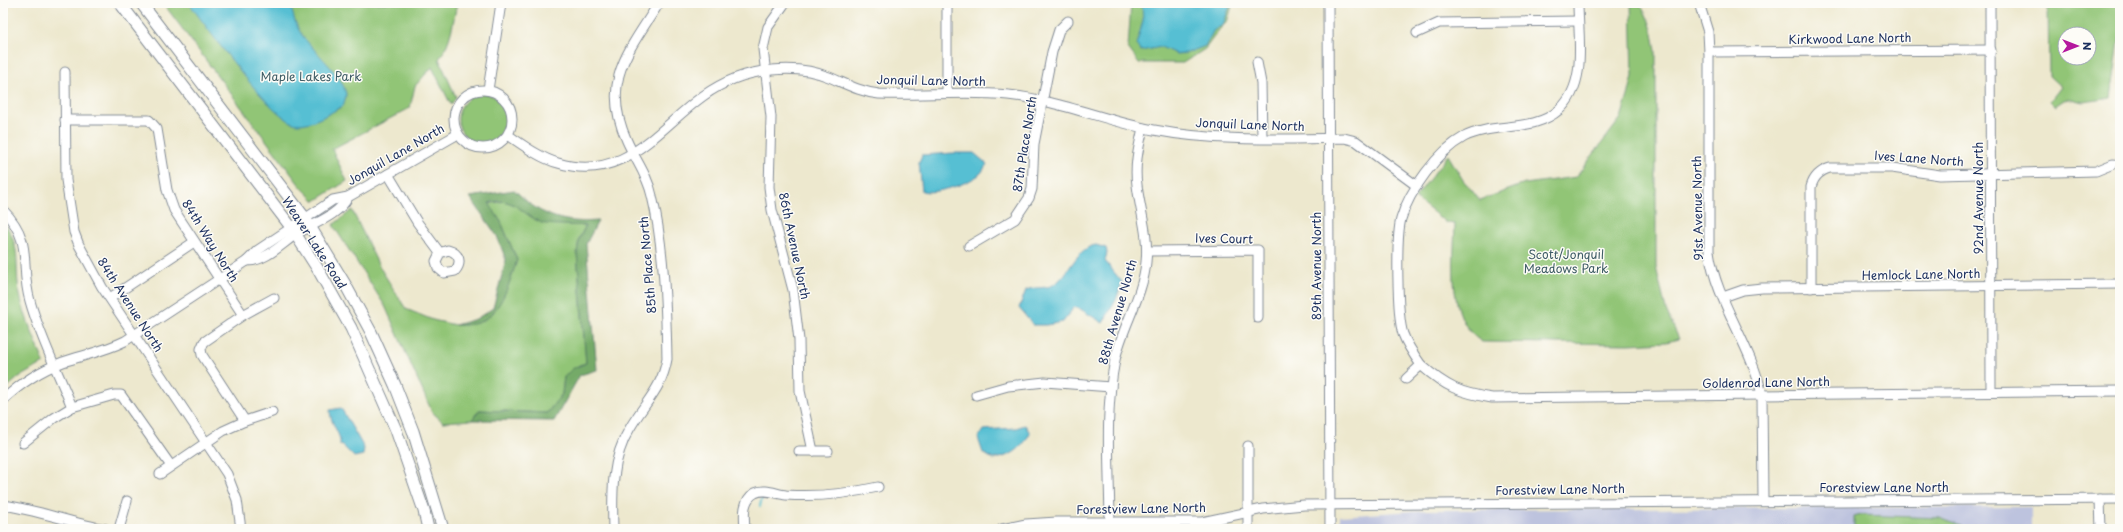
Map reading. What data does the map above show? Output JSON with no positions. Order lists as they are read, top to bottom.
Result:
{
  "streets": {
    "main road": ["Weaver Lake Road"],
    "street": [
      "Kirkwood Lane North",
      "Jonquil Lane North",
      "87th Place North",
      "Ives Lane North",
      "92nd Avenue North",
      "91st Avenue North",
      "Ives Court",
      "84th Way North",
      "86th Avenue North",
      "85th Place North",
      "89th Avenue North",
      "Hemlock Lane North",
      "84th Avenue North",
      "88th Avenue North",
      "Goldenrod Lane North",
      "Forestview Lane North"
    ]
  },
  "crossings": [
    ["Kirkwood Lane North", "92nd Avenue North"],
    ["Kirkwood Lane North", "91st Avenue North"],
    ["Jonquil Lane North", "87th Place North"],
    ["Jonquil Lane North", "84th Way North"],
    ["Jonquil Lane North", "Weaver Lake Road"],
    ["Jonquil Lane North", "86th Avenue North"],
    ["Jonquil Lane North", "85th Place North"],
    ["Jonquil Lane North", "89th Avenue North"],
    ["Jonquil Lane North", "84th Avenue North"],
    ["Jonquil Lane North", "88th Avenue North"],
    ["Ives Lane North", "92nd Avenue North"],
    ["Ives Lane North", "Hemlock Lane North"],
    ["92nd Avenue North", "Hemlock Lane North"],
    ["92nd Avenue North", "Goldenrod Lane North"],
    ["91st Avenue North", "Hemlock Lane North"],
    ["91st Avenue North", "Goldenrod Lane North"],
    ["91st Avenue North", "Forestview Lane North"],
    ["Ives Court", "88th Avenue North"],
    ["84th Way North", "84th Avenue North"],
    ["89th Avenue North", "Forestview Lane North"],
    ["88th Avenue North", "Forestview Lane North"]
  ],
  "parks": ["Maple Lakes Park", "Scott/Jonquil Meadows Park"],
  "north": "right"
}
